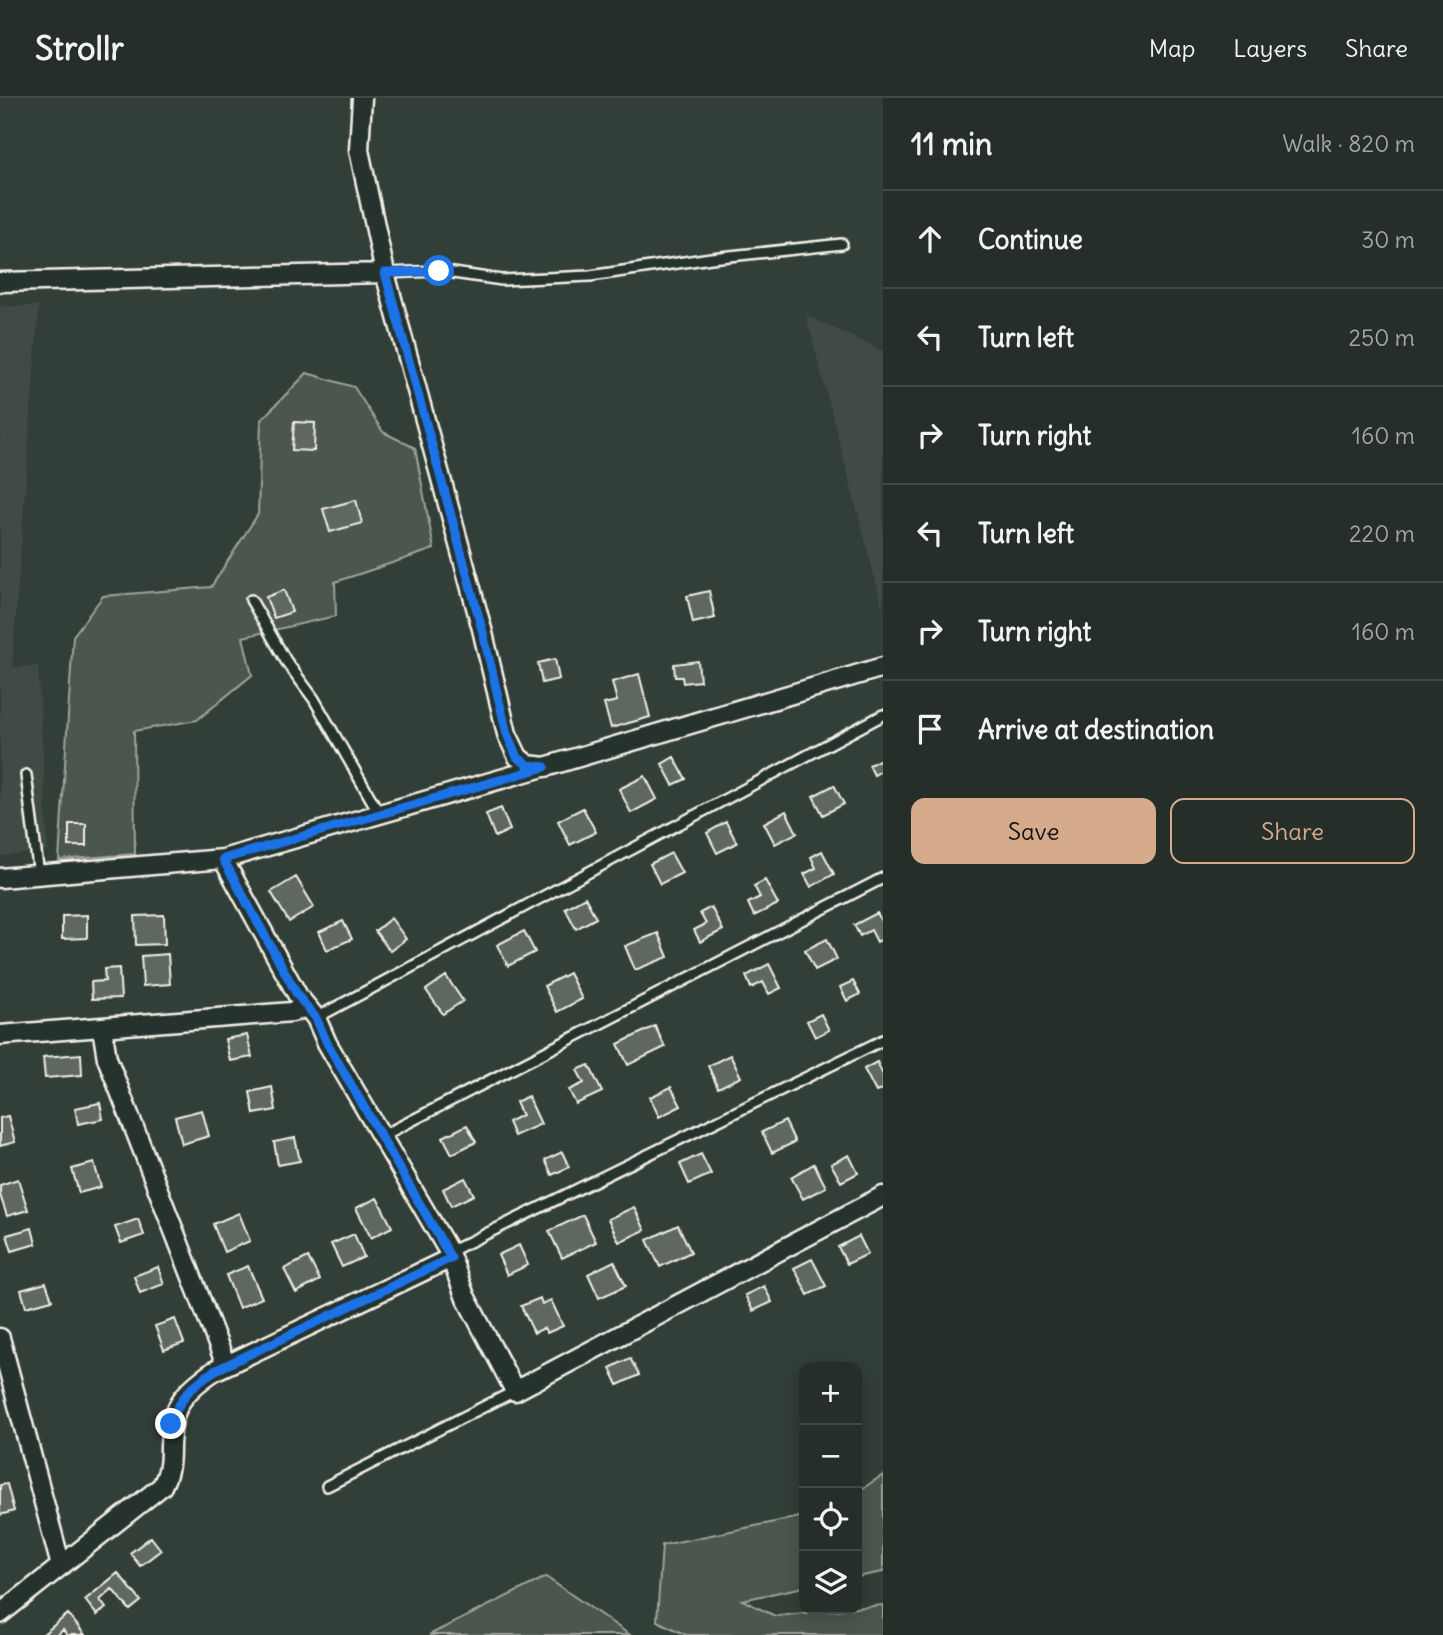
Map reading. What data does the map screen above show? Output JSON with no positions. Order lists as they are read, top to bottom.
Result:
{
  "page": {
    "header": "Strollr",
    "nav": ["Map", "Layers", "Share"],
    "heading": ["11 min", "Walk · 820 m"],
    "list": [
      ["Continue", "30 m"],
      ["Turn left", "250 m"],
      ["Turn right", "160 m"],
      ["Turn left", "220 m"],
      ["Turn right", "160 m"],
      "Arrive at destination"
    ],
    "buttons": ["Save", "Share"],
    "map_buttons": ["+", "−"]
  }
}
